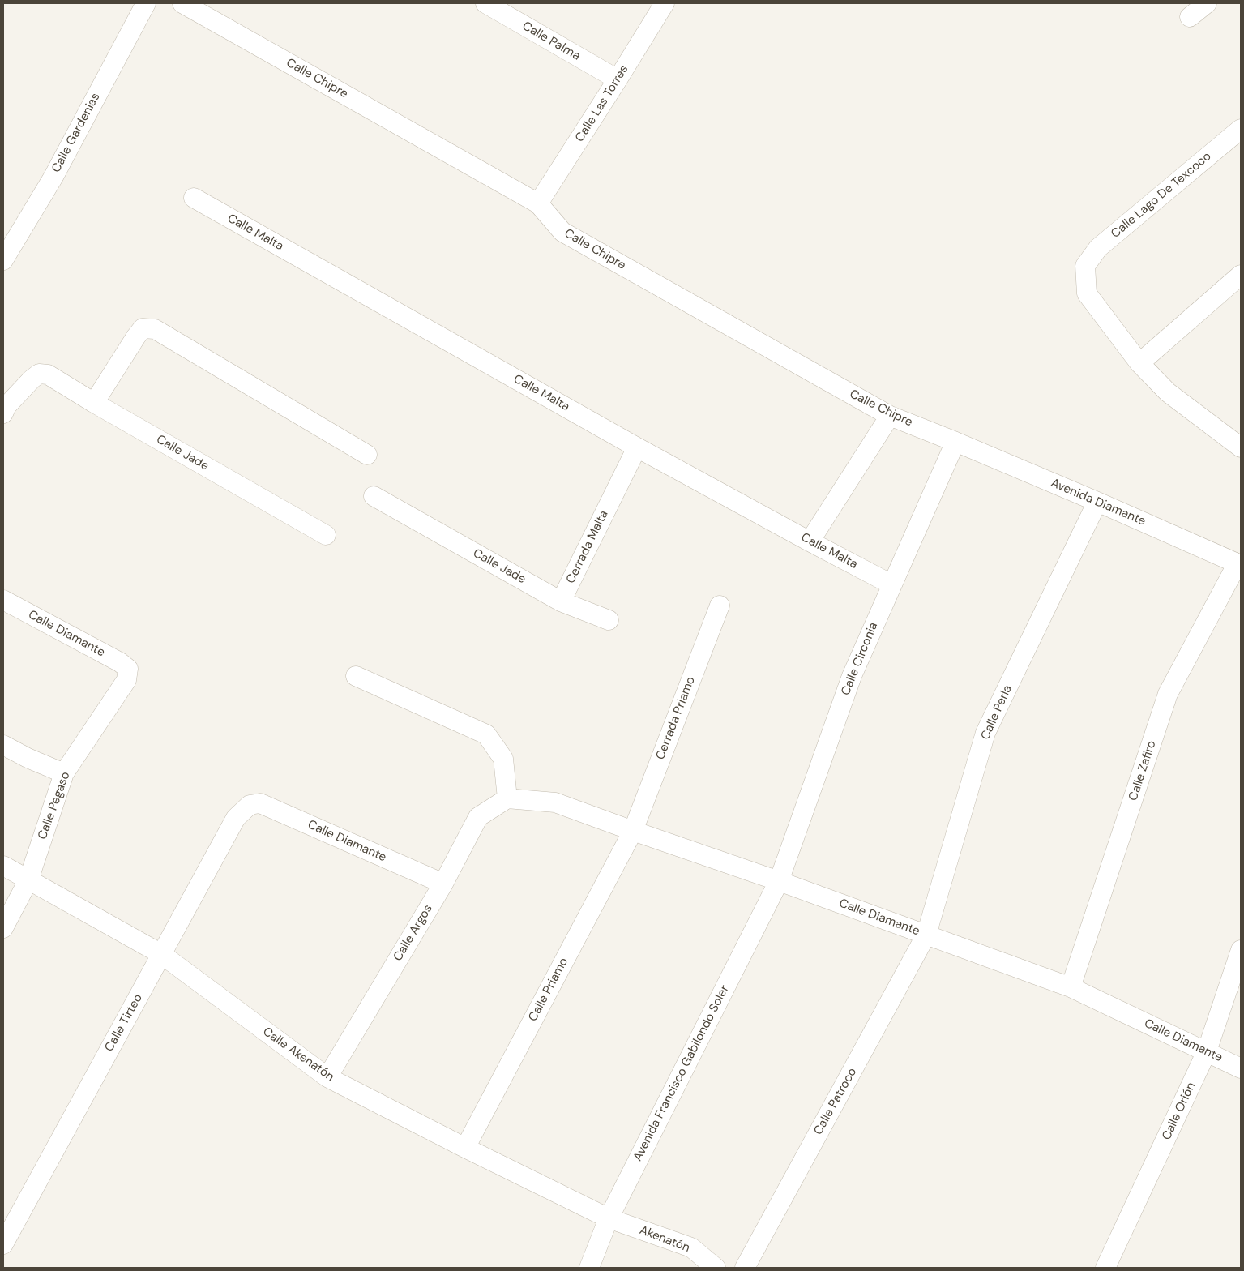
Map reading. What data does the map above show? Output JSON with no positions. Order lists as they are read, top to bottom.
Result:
{
  "streets": {
    "street": [
      "Calle Palma",
      "Calle Chipre",
      "Calle Las Torres",
      "Calle Gardenias",
      "Calle Lago De Texcoco",
      "Calle Malta",
      "Calle Jade",
      "Avenida Diamante",
      "Cerrada Malta",
      "Calle Diamante",
      "Calle Circonia",
      "Calle Perla",
      "Cerrada Priamo",
      "Calle Zafiro",
      "Calle Pegaso",
      "Calle Argos",
      "Calle Priamo",
      "Calle Tirteo",
      "Calle Akenatón",
      "Avenida Francisco Gabilondo Soler",
      "Calle Patroco",
      "Calle Orión",
      "Akenatón"
    ]
  },
  "crossings": [
    ["Calle Palma", "Calle Las Torres"],
    ["Calle Chipre", "Calle Las Torres"],
    ["Calle Chipre", "Avenida Diamante"],
    ["Calle Chipre", "Calle Circonia"],
    ["Calle Malta", "Cerrada Malta"],
    ["Calle Malta", "Calle Circonia"],
    ["Calle Jade", "Cerrada Malta"],
    ["Avenida Diamante", "Calle Circonia"],
    ["Avenida Diamante", "Calle Perla"],
    ["Avenida Diamante", "Calle Zafiro"],
    ["Calle Diamante", "Calle Circonia"],
    ["Calle Diamante", "Calle Perla"],
    ["Calle Diamante", "Cerrada Priamo"],
    ["Calle Diamante", "Calle Zafiro"],
    ["Calle Diamante", "Calle Pegaso"],
    ["Calle Diamante", "Calle Argos"],
    ["Calle Diamante", "Calle Priamo"],
    ["Calle Diamante", "Calle Tirteo"],
    ["Calle Diamante", "Avenida Francisco Gabilondo Soler"],
    ["Calle Diamante", "Calle Patroco"],
    ["Calle Diamante", "Calle Orión"],
    ["Calle Circonia", "Avenida Francisco Gabilondo Soler"],
    ["Calle Perla", "Calle Patroco"],
    ["Cerrada Priamo", "Calle Priamo"],
    ["Calle Pegaso", "Calle Akenatón"],
    ["Calle Argos", "Calle Akenatón"],
    ["Calle Priamo", "Calle Akenatón"],
    ["Calle Tirteo", "Calle Akenatón"],
    ["Calle Akenatón", "Avenida Francisco Gabilondo Soler"],
    ["Calle Akenatón", "Akenatón"],
    ["Avenida Francisco Gabilondo Soler", "Akenatón"]
  ]
}
